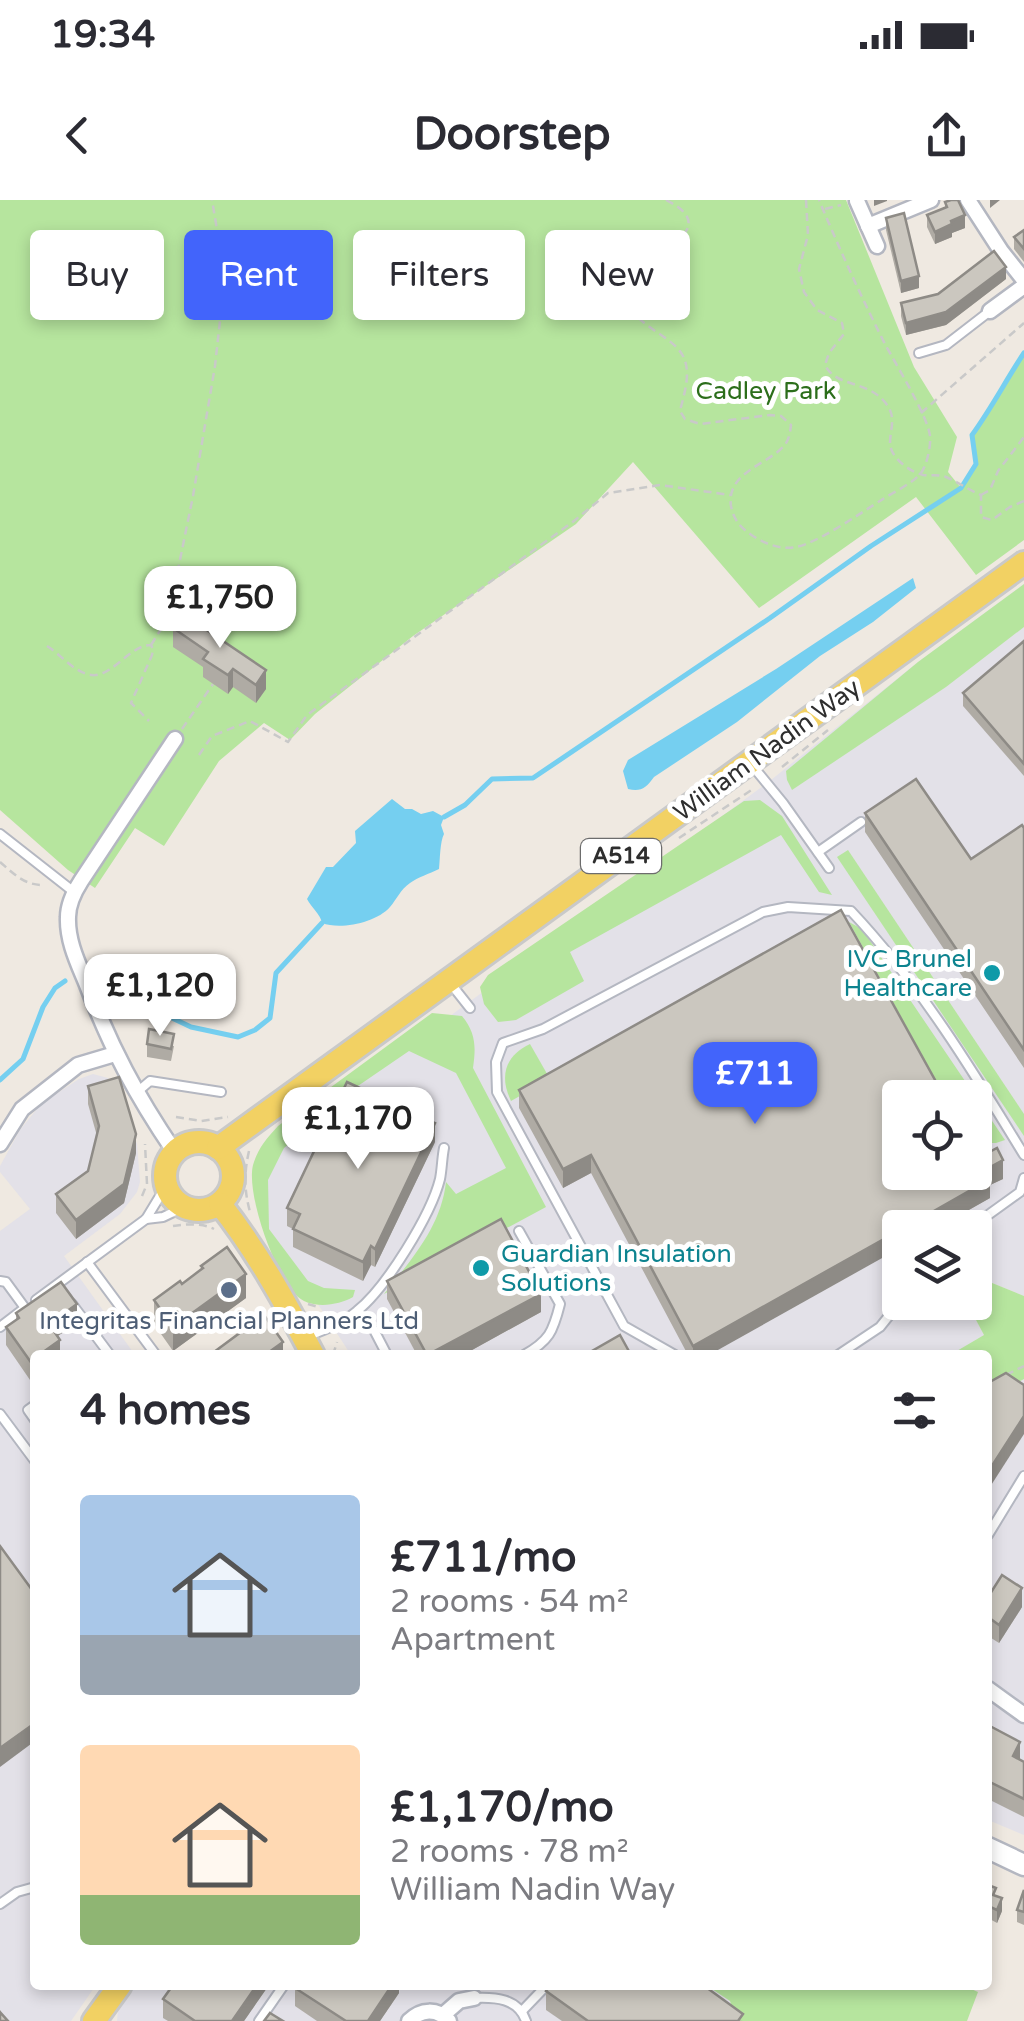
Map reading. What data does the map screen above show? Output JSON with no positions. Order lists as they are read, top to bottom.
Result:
{
  "streets": {
    "main road": ["William Nadin Way", "A514"]
  },
  "parks": ["Cadley Park"],
  "places": ["IVC Brunel Healthcare", "Guardian Insulation Solutions", "Integritas Financial Planners Ltd"],
  "page": {
    "status": "19:34",
    "header": "Doorstep",
    "chip": [
      "Buy",
      "Rent",
      "Filters",
      "New"
    ],
    "price": [
      "£1,750",
      "£1,120",
      "£711",
      "£1,170"
    ],
    "heading": "4 homes",
    "list": [
      {
        "name": "£711/mo",
        "note": "2 rooms · 54 m² · Apartment"
      },
      {
        "name": "£1,170/mo",
        "note": "2 rooms · 78 m² · William Nadin Way"
      }
    ]
  }
}
